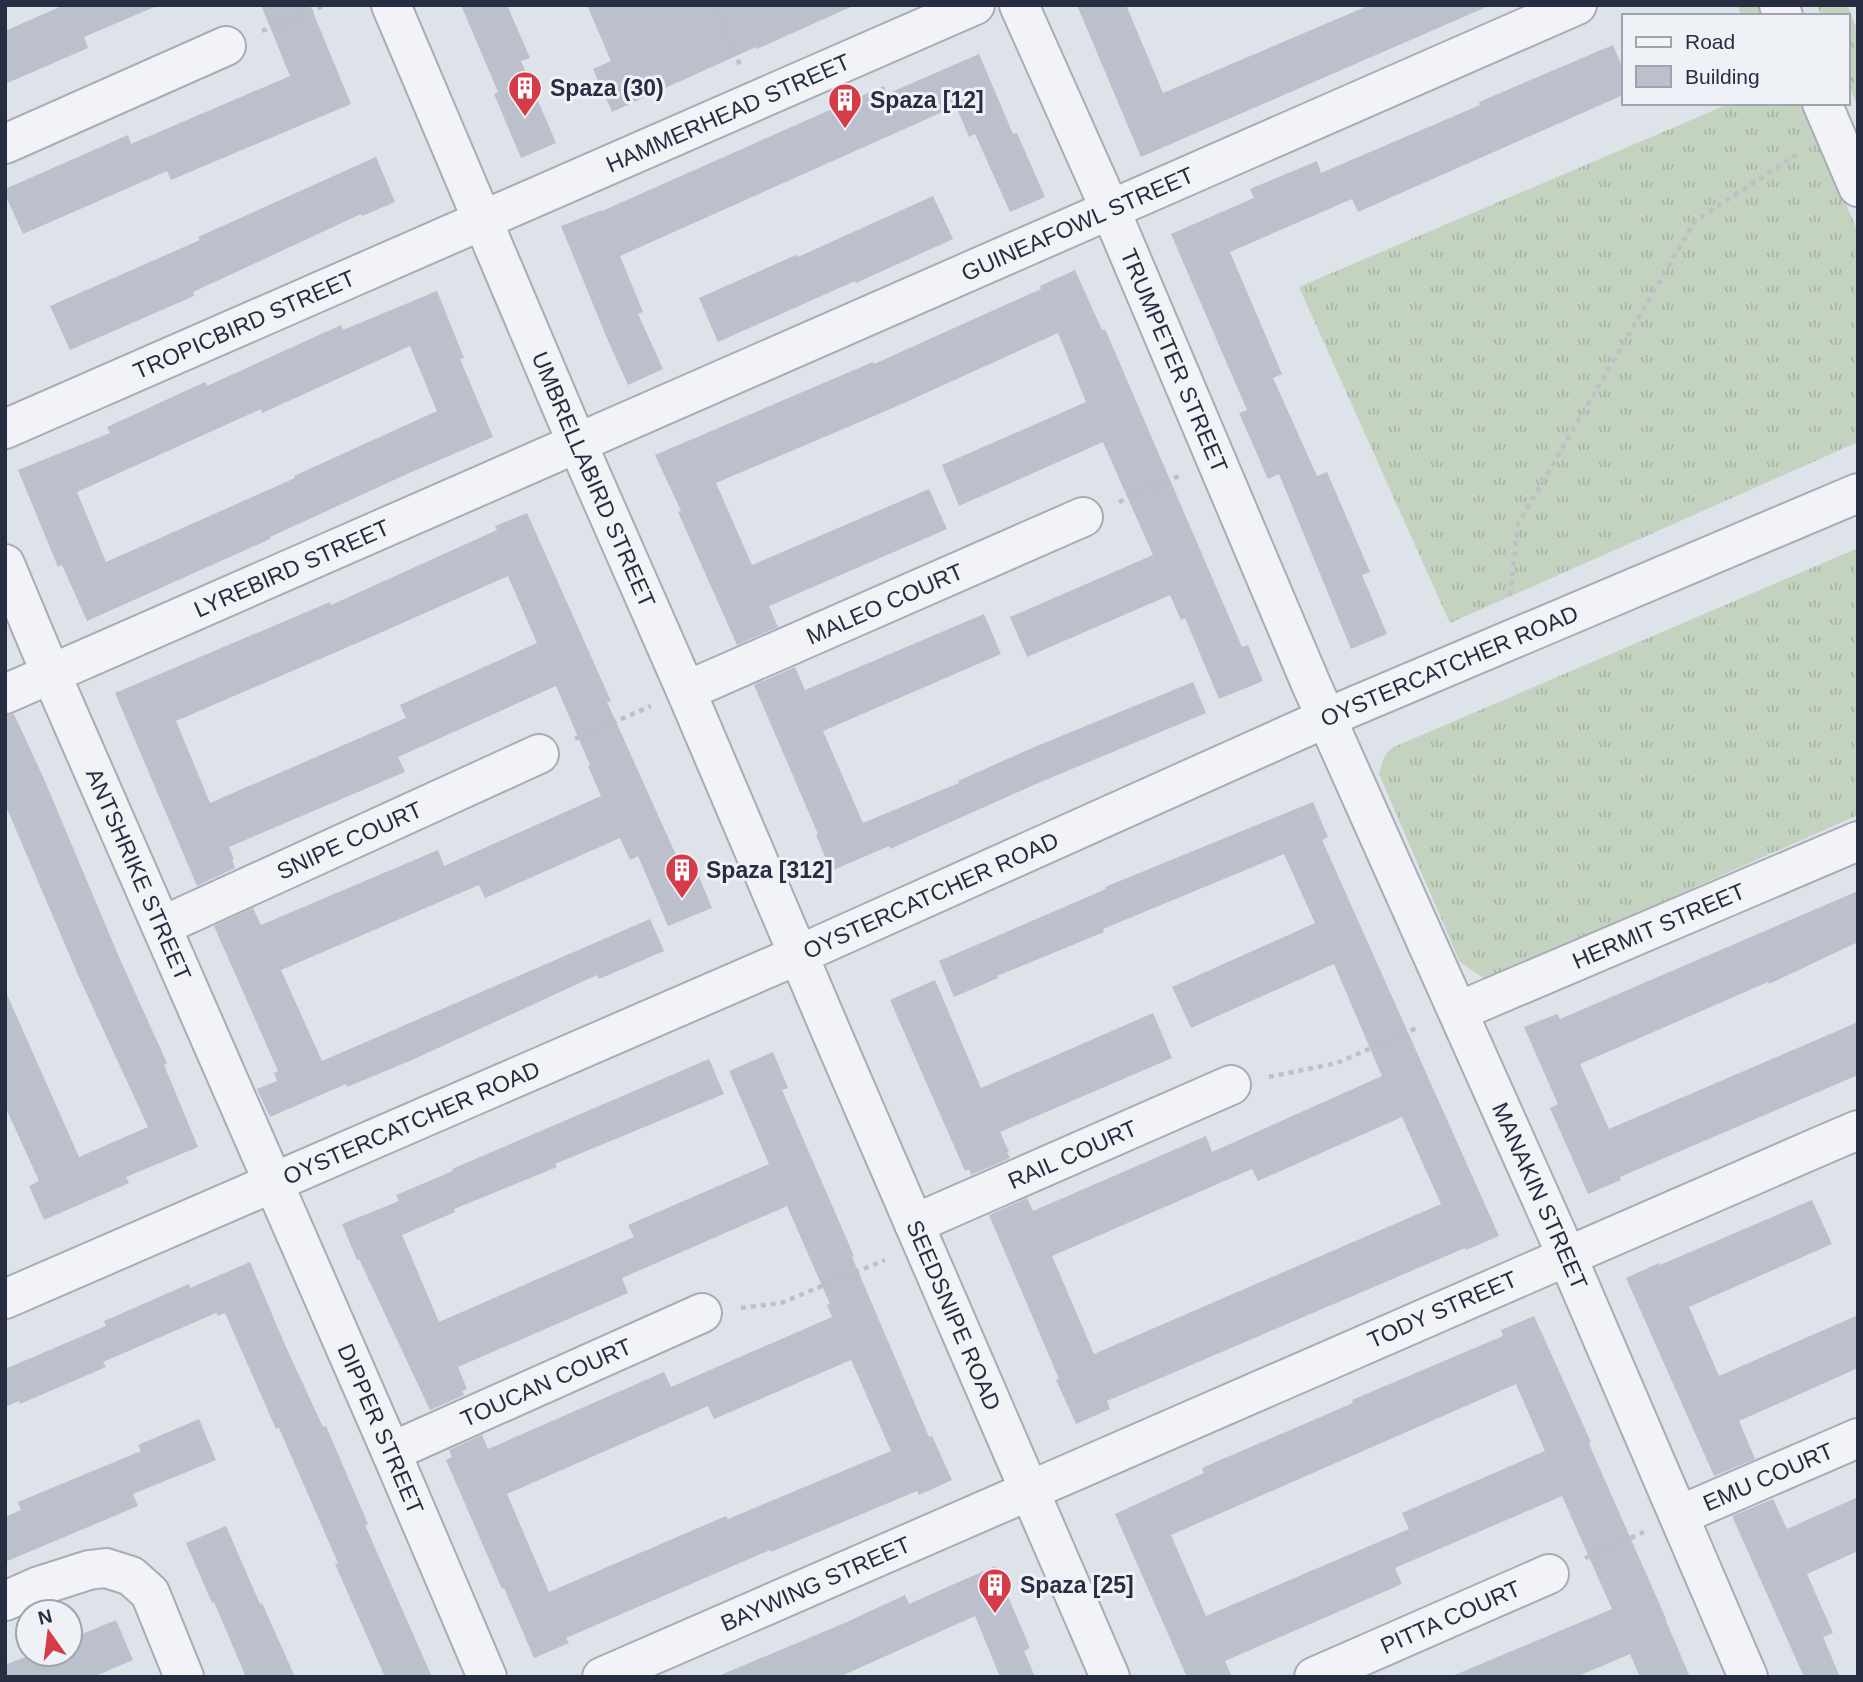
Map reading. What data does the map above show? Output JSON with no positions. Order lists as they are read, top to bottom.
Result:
{
  "streets": {
    "street": [
      "HAMMERHEAD STREET",
      "GUINEAFOWL STREET",
      "TROPICBIRD STREET",
      "TRUMPETER STREET",
      "UMBRELLABIRD STREET",
      "LYREBIRD STREET",
      "MALEO COURT",
      "OYSTERCATCHER ROAD",
      "SNIPE COURT",
      "ANTSHRIKE STREET",
      "HERMIT STREET",
      "RAIL COURT",
      "MANAKIN STREET",
      "TODY STREET",
      "SEEDSNIPE ROAD",
      "TOUCAN COURT",
      "DIPPER STREET",
      "EMU COURT",
      "BAYWING STREET",
      "PITTA COURT"
    ]
  },
  "crossings": [
    ["HAMMERHEAD STREET", "TROPICBIRD STREET"],
    ["HAMMERHEAD STREET", "UMBRELLABIRD STREET"],
    ["GUINEAFOWL STREET", "TRUMPETER STREET"],
    ["GUINEAFOWL STREET", "UMBRELLABIRD STREET"],
    ["GUINEAFOWL STREET", "LYREBIRD STREET"],
    ["TROPICBIRD STREET", "UMBRELLABIRD STREET"],
    ["TRUMPETER STREET", "OYSTERCATCHER ROAD"],
    ["TRUMPETER STREET", "MANAKIN STREET"],
    ["UMBRELLABIRD STREET", "LYREBIRD STREET"],
    ["UMBRELLABIRD STREET", "MALEO COURT"],
    ["UMBRELLABIRD STREET", "OYSTERCATCHER ROAD"],
    ["UMBRELLABIRD STREET", "SEEDSNIPE ROAD"],
    ["LYREBIRD STREET", "ANTSHRIKE STREET"],
    ["OYSTERCATCHER ROAD", "ANTSHRIKE STREET"],
    ["OYSTERCATCHER ROAD", "MANAKIN STREET"],
    ["OYSTERCATCHER ROAD", "SEEDSNIPE ROAD"],
    ["OYSTERCATCHER ROAD", "DIPPER STREET"],
    ["SNIPE COURT", "ANTSHRIKE STREET"],
    ["ANTSHRIKE STREET", "DIPPER STREET"],
    ["HERMIT STREET", "MANAKIN STREET"],
    ["RAIL COURT", "SEEDSNIPE ROAD"],
    ["MANAKIN STREET", "TODY STREET"],
    ["MANAKIN STREET", "EMU COURT"],
    ["TODY STREET", "SEEDSNIPE ROAD"],
    ["TODY STREET", "BAYWING STREET"],
    ["SEEDSNIPE ROAD", "BAYWING STREET"],
    ["TOUCAN COURT", "DIPPER STREET"]
  ],
  "places": {
    "building": [
      "Spaza (30)",
      "Spaza [12]",
      "Spaza [312]",
      "Spaza [25]"
    ]
  },
  "legend": ["Road", "Building"],
  "north": "top"
}
